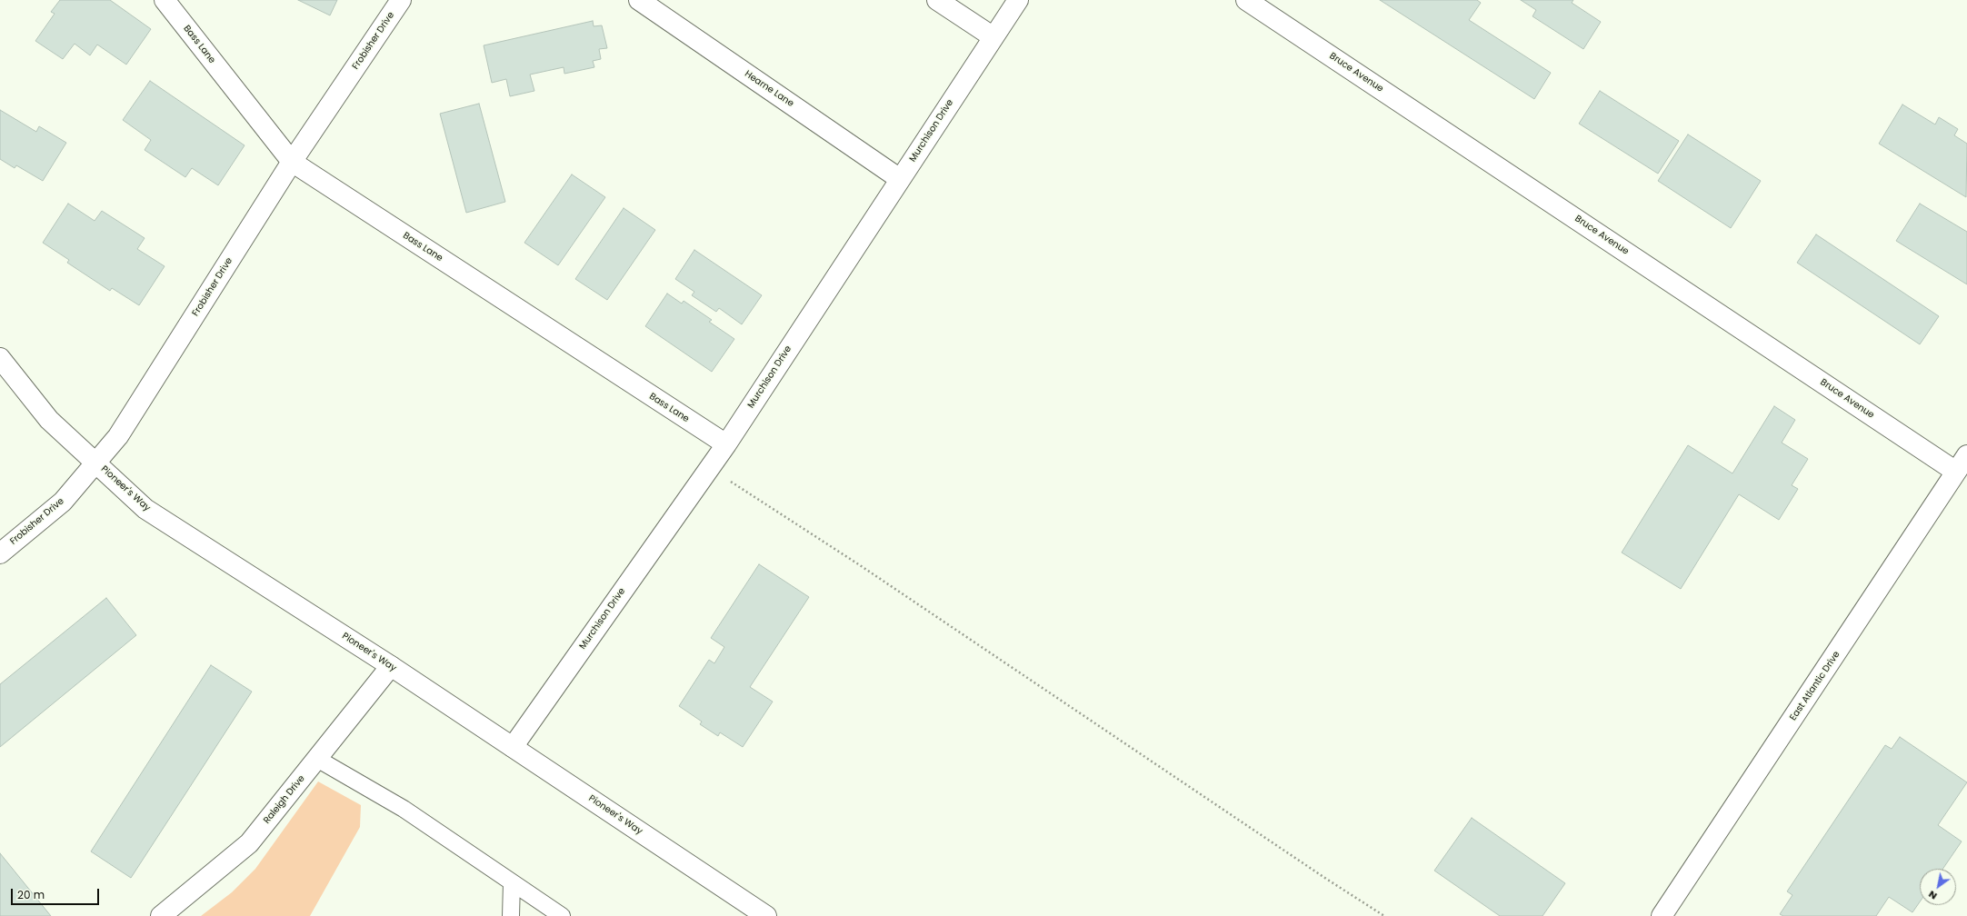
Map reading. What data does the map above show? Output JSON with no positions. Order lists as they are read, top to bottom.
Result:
{
  "streets": {
    "street": [
      "Frobisher Drive",
      "Bass Lane",
      "Bruce Avenue",
      "Hearne Lane",
      "Murchison Drive",
      "Pioneer's Way",
      "East Atlantic Drive",
      "Raleigh Drive"
    ]
  },
  "crossings": [
    ["Frobisher Drive", "Bass Lane"],
    ["Frobisher Drive", "Pioneer's Way"],
    ["Bass Lane", "Murchison Drive"],
    ["Bruce Avenue", "East Atlantic Drive"],
    ["Hearne Lane", "Murchison Drive"],
    ["Murchison Drive", "Pioneer's Way"],
    ["Pioneer's Way", "Raleigh Drive"]
  ],
  "scale_bar": "20 m",
  "north": "bottom left"
}
